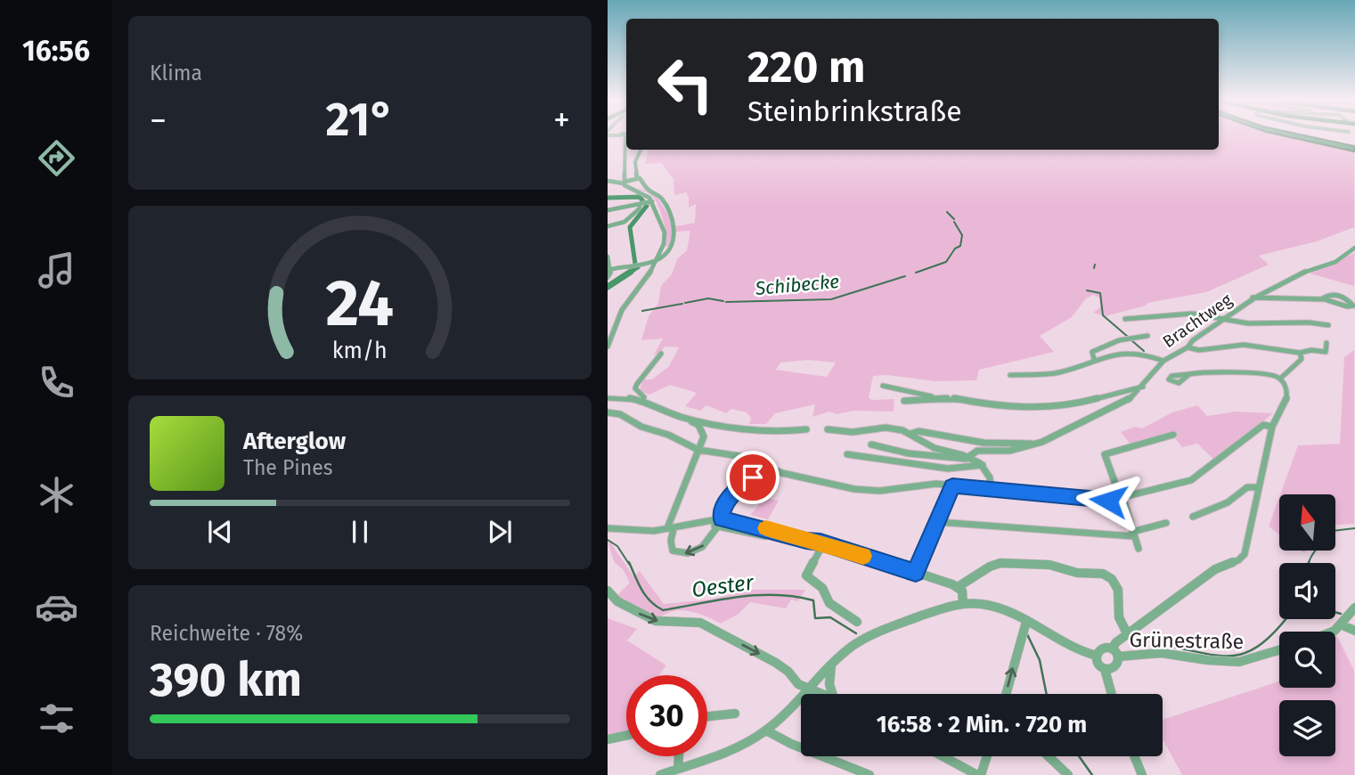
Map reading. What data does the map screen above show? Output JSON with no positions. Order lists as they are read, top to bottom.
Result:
{
  "streets": {
    "street": ["Brachtweg", "Grünestraße"]
  },
  "water": ["Schibecke", "Oester"],
  "north": "top",
  "page": {
    "tabs": "16:56",
    "tile": [
      "Klima",
      ["Reichweite · 78%", "390 km"]
    ],
    "turn": ["220 m", "Steinbrinkstraße"],
    "heat": ["−", "21°", "+"],
    "song": ["Afterglow", "The Pines"],
    "limit": "30",
    "trip": "16:58 · 2 Min. · 720 m",
    "gauge": ["24", "km/h"]
  }
}
